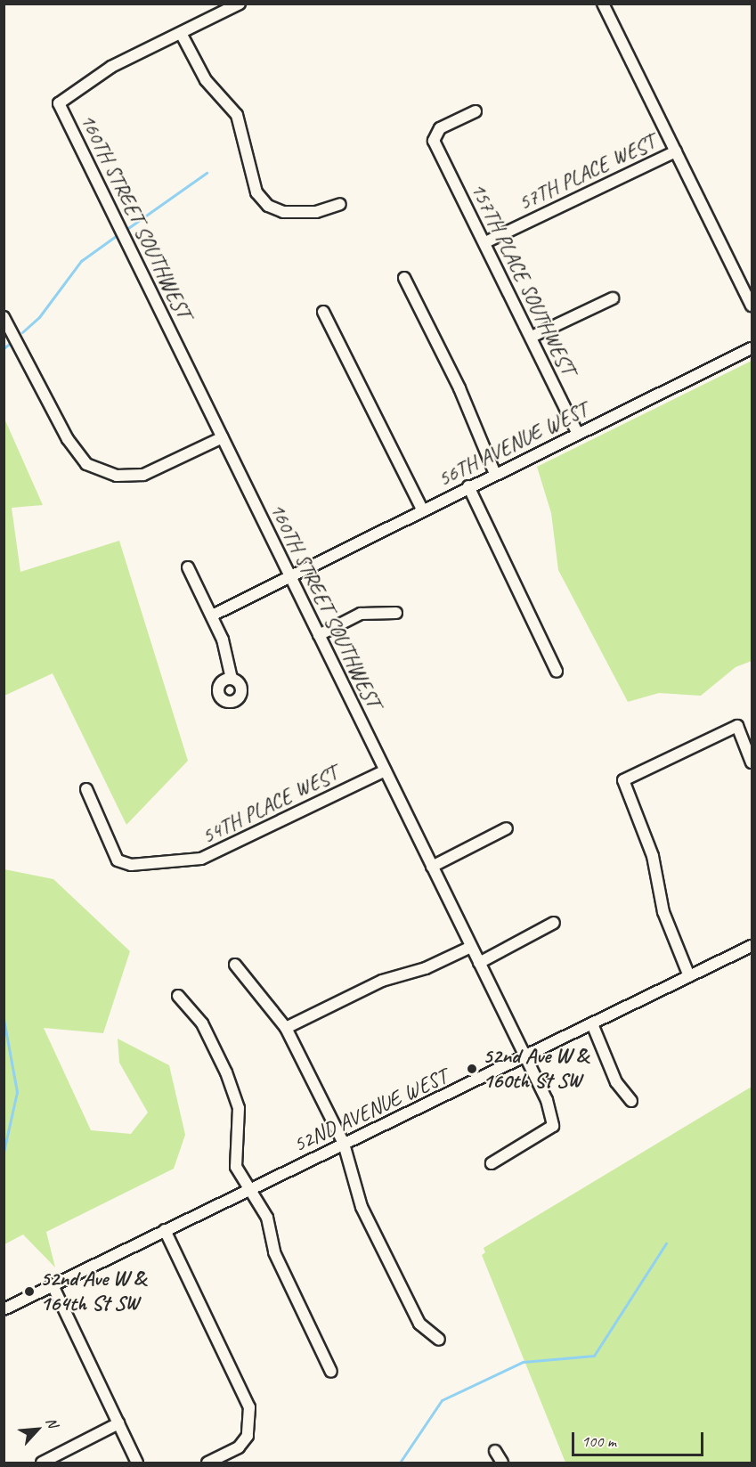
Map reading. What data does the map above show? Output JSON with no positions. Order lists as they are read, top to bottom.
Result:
{
  "streets": {
    "street": [
      "57TH PLACE WEST",
      "160TH STREET SOUTHWEST",
      "157TH PLACE SOUTHWEST",
      "56TH AVENUE WEST",
      "54TH PLACE WEST",
      "52ND AVENUE WEST"
    ]
  },
  "crossings": [
    ["57TH PLACE WEST", "157TH PLACE SOUTHWEST"],
    ["160TH STREET SOUTHWEST", "56TH AVENUE WEST"],
    ["160TH STREET SOUTHWEST", "54TH PLACE WEST"],
    ["160TH STREET SOUTHWEST", "52ND AVENUE WEST"],
    ["157TH PLACE SOUTHWEST", "56TH AVENUE WEST"]
  ],
  "places": ["52nd Ave W & 160th St SW", "52nd Ave W & 164th St SW"],
  "scale_bar": "100 m",
  "north": "top right"
}
